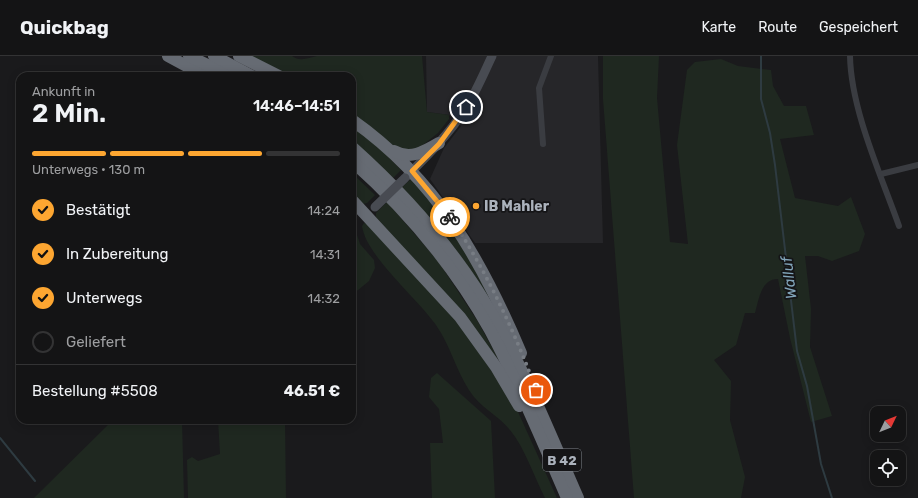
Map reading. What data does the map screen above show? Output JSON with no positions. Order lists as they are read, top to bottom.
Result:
{
  "streets": {
    "highway": ["B 42"]
  },
  "water": ["Walluf"],
  "places": ["IB Mahler"],
  "north": "top right",
  "page": {
    "header": "Quickbag",
    "nav": ["Karte", "Route", "Gespeichert"],
    "heading": ["2 Min.", "Ankunft in", "14:46–14:51"],
    "panel": ["Bestellung #5508", "46.51 €"],
    "bar": "Unterwegs · 130 m",
    "list": [
      ["Bestätigt", "14:24"],
      ["In Zubereitung", "14:31"],
      ["Unterwegs", "14:32"],
      "Geliefert"
    ]
  }
}
